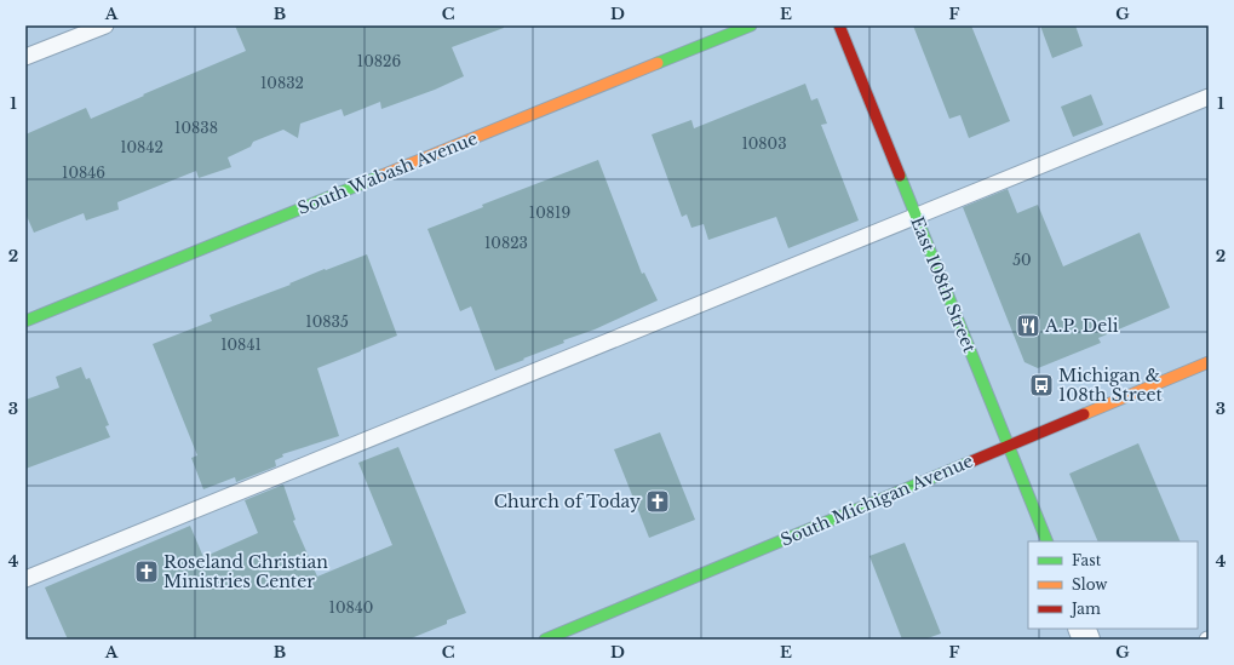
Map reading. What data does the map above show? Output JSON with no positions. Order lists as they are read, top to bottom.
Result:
{
  "streets": {
    "street": ["South Wabash Avenue", "East 108th Street", "South Michigan Avenue"]
  },
  "crossings": [
    ["East 108th Street", "South Michigan Avenue"]
  ],
  "places": {
    "restaurant": ["A.P. Deli"],
    "bus stop": ["Michigan & 108th Street"],
    "church": ["Church of Today", "Roseland Christian Ministries Center"]
  },
  "house_numbers": [
    "10826",
    "10832",
    "10838",
    "10803",
    "10842",
    "10846",
    "10819",
    "10823",
    "50",
    "10835",
    "10841",
    "10840"
  ],
  "legend": ["Fast", "Slow", "Jam"],
  "grid": {
    "columns": [
      "A",
      "B",
      "C",
      "D",
      "E",
      "F",
      "G"
    ],
    "rows": [
      "1",
      "2",
      "3",
      "4"
    ]
  }
}
